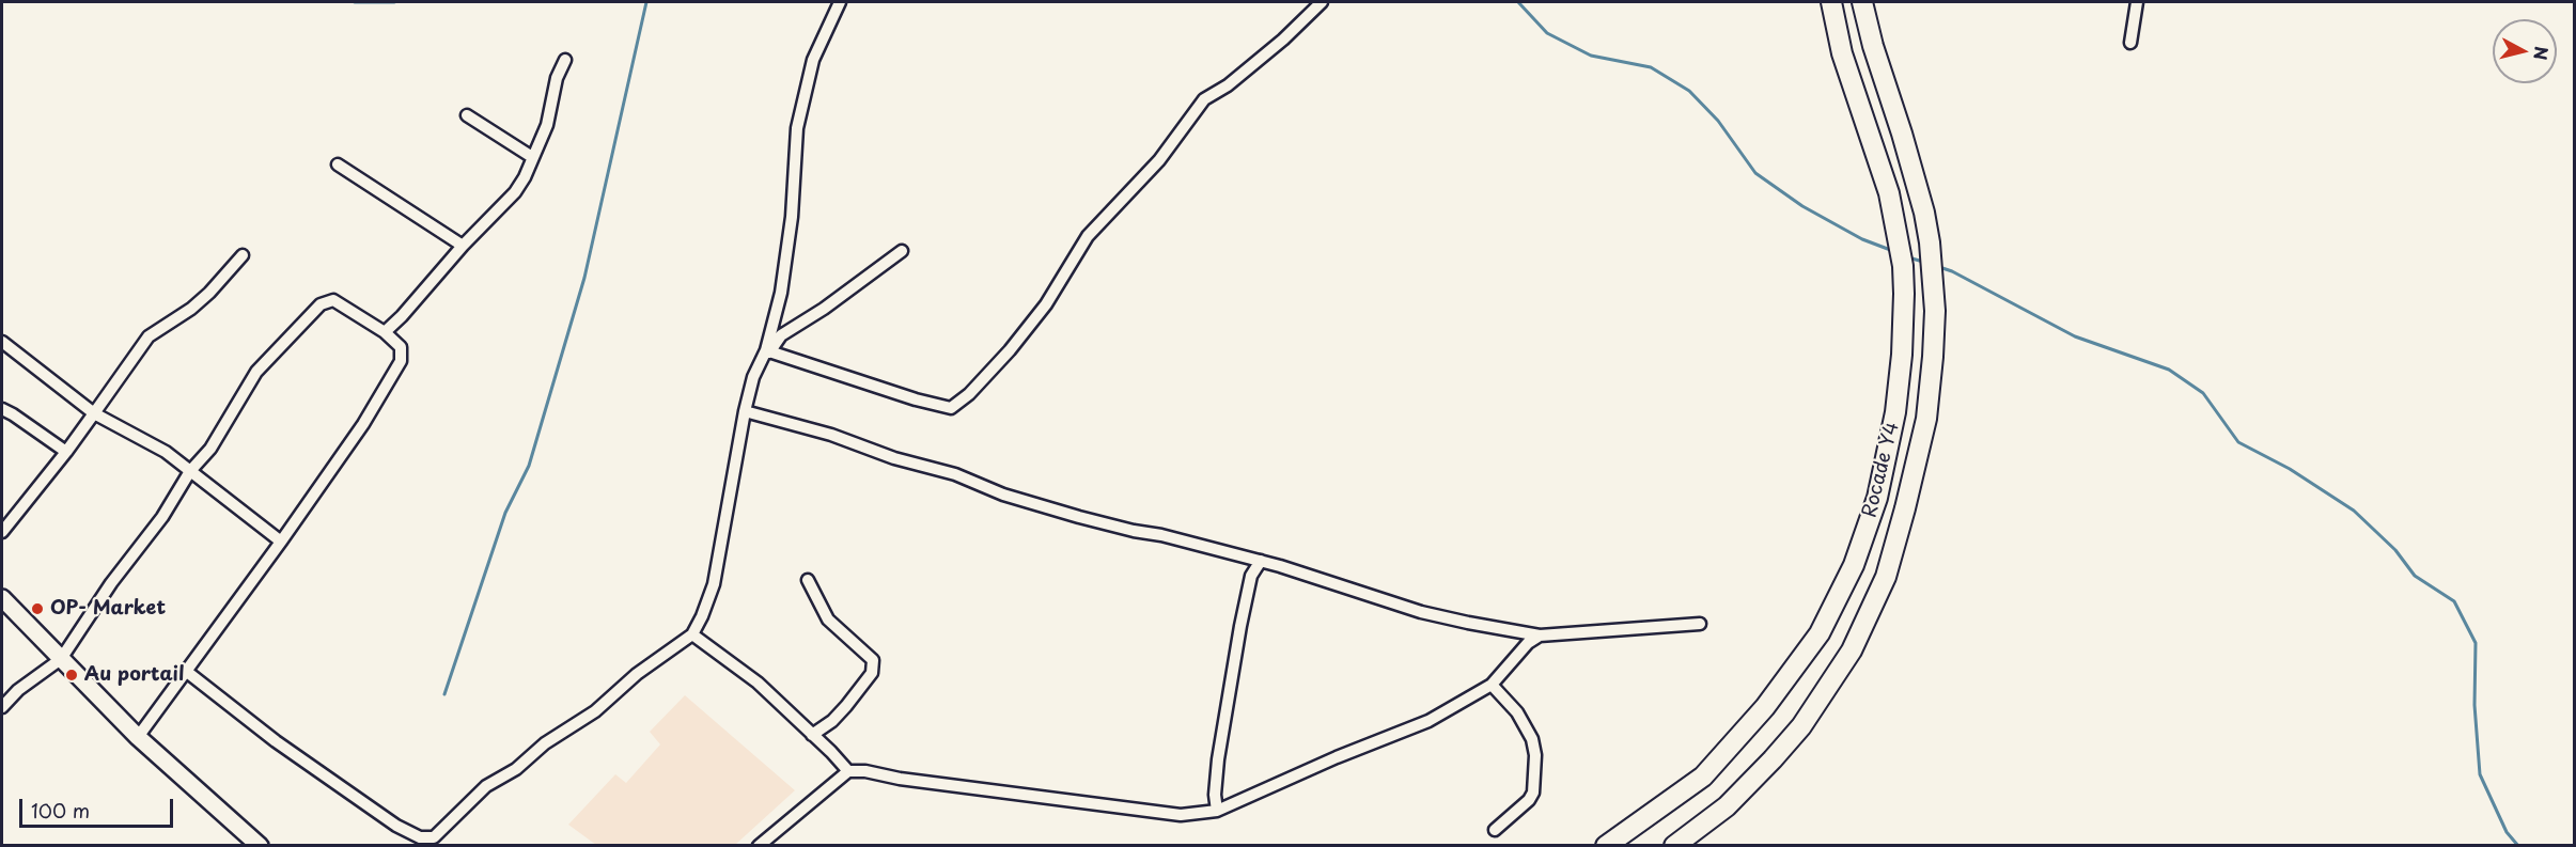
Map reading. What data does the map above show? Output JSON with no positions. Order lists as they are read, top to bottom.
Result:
{
  "streets": {
    "highway": ["Rocade Y4"]
  },
  "places": ["OP- Market", "Au portail"],
  "scale_bar": "100 m",
  "north": "right"
}
